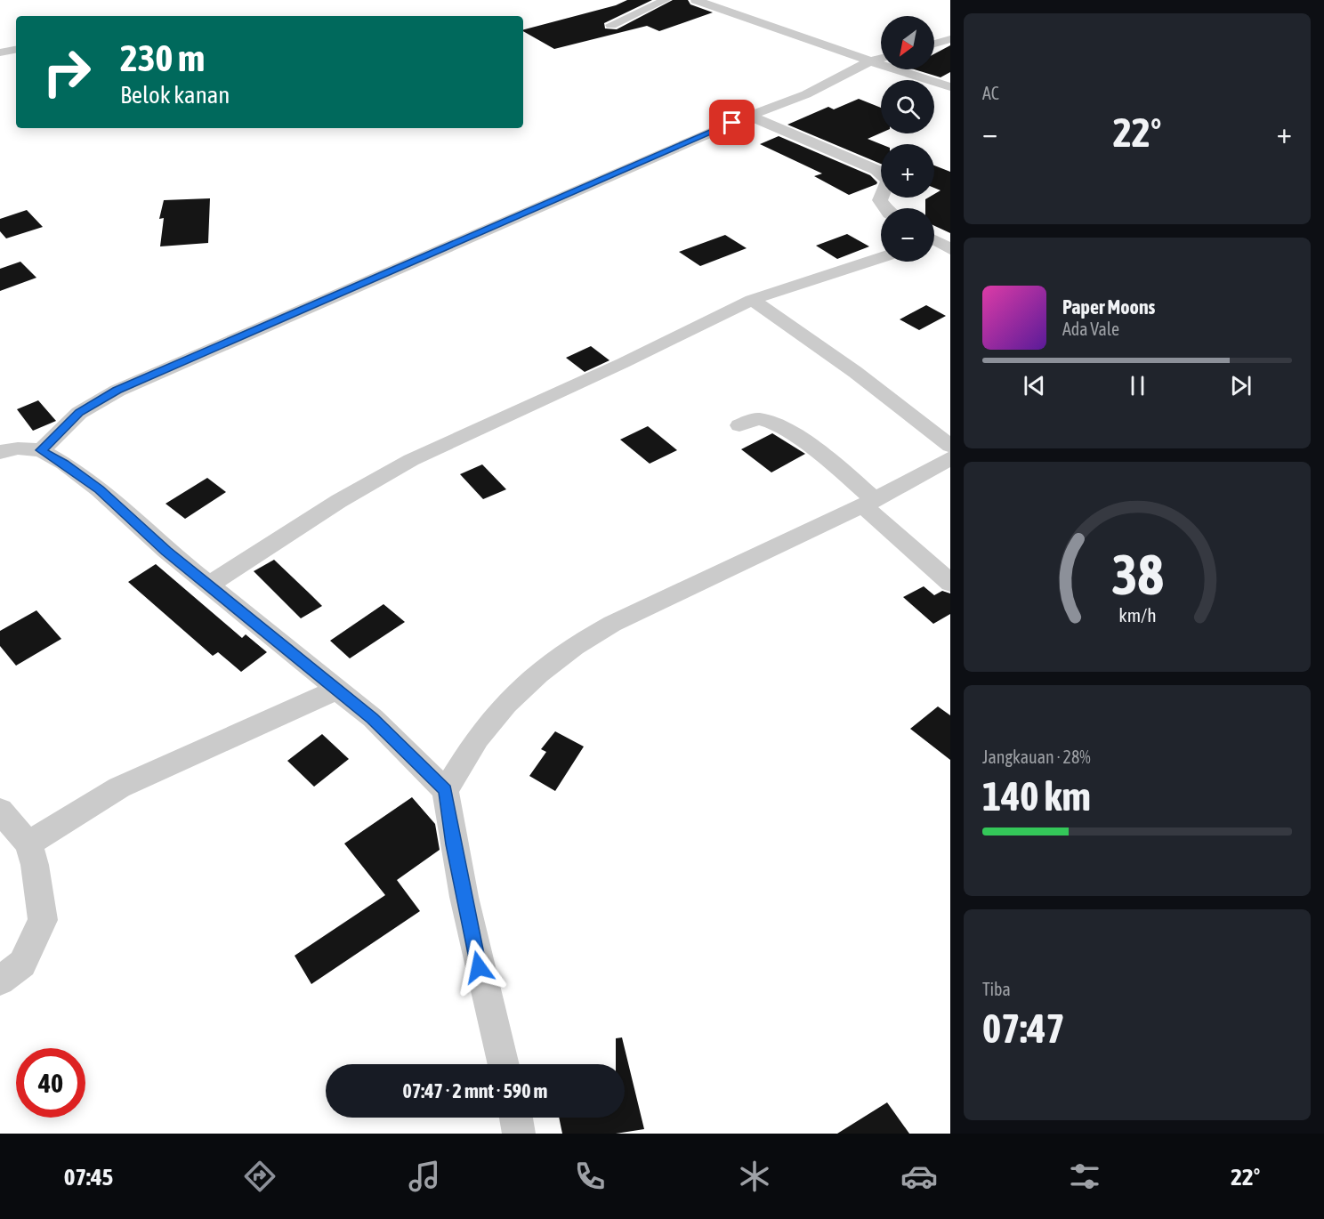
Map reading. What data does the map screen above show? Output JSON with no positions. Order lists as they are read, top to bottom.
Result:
{
  "north": "bottom left",
  "page": {
    "tile": [
      "AC",
      ["Jangkauan · 28%", "140 km"],
      ["Tiba", "07:47"]
    ],
    "map_buttons": ["+", "−"],
    "turn": ["230 m", "Belok kanan"],
    "heat": ["−", "22°", "+"],
    "song": ["Paper Moons", "Ada Vale"],
    "limit": "40",
    "trip": "07:47 · 2 mnt · 590 m",
    "tabs": ["07:45", "22°"],
    "gauge": ["38", "km/h"]
  }
}
